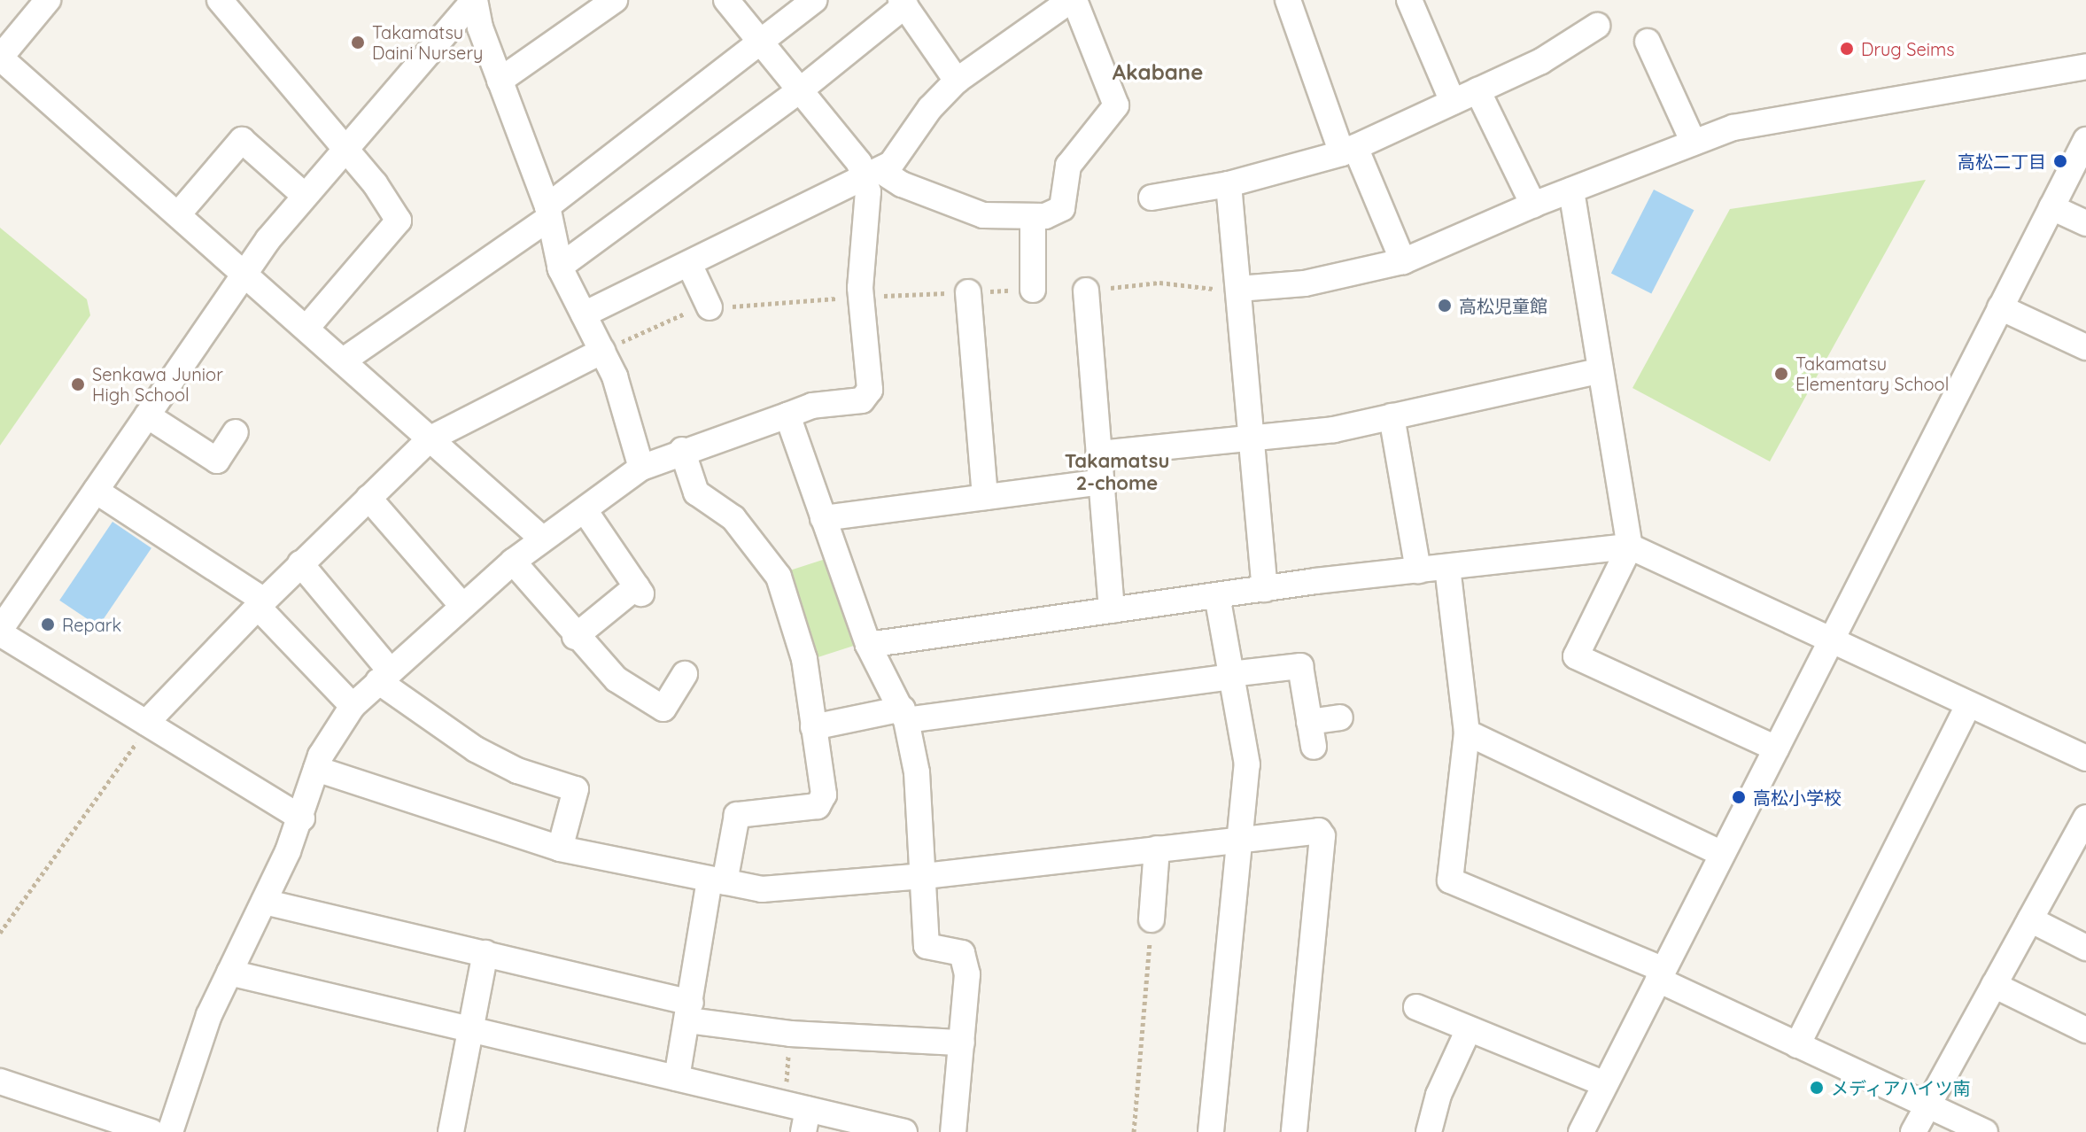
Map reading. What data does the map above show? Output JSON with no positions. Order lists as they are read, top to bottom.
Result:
{
  "districts": ["Akabane", "Takamatsu 2-chome"],
  "places": [
    "Takamatsu Daini Nursery",
    "Drug Seims",
    "高松二丁目",
    "高松児童館",
    "Takamatsu Elementary School",
    "Senkawa Junior High School",
    "Repark",
    "高松小学校",
    "メディアハイツ南"
  ]
}
